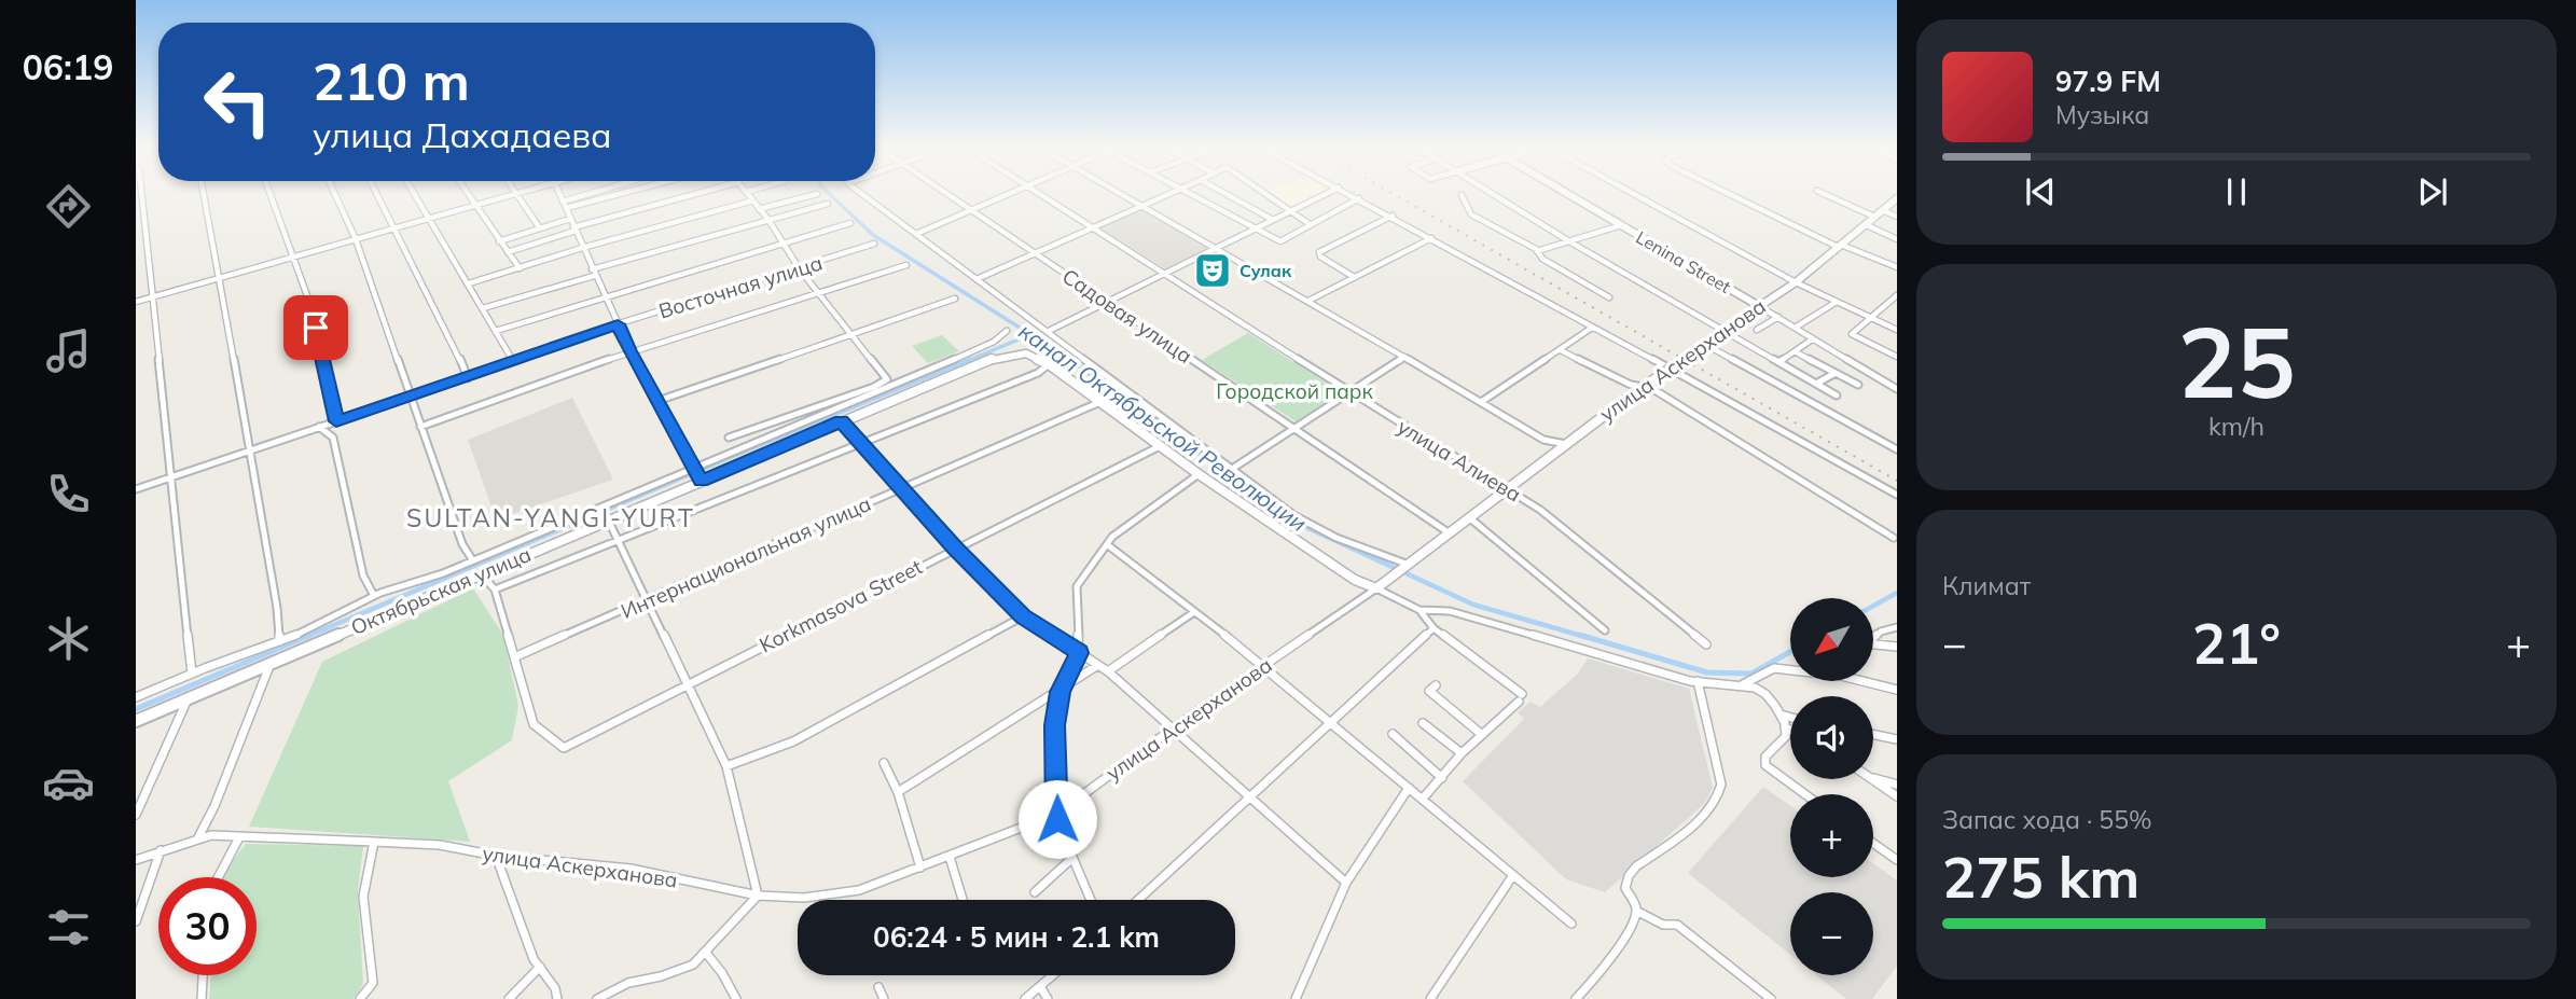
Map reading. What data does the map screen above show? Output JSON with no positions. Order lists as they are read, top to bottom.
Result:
{
  "streets": {
    "street": [
      "Lenina Street",
      "Восточная улица",
      "Садовая улица",
      "улица Аскерханова",
      "улица Алиева",
      "Интернациональная улица",
      "Октябрьская улица",
      "Korkmasova Street"
    ]
  },
  "crossings": [
    ["Lenina Street", "улица Аскерханова"],
    ["Садовая улица", "улица Аскерханова"],
    ["улица Аскерханова", "улица Алиева"],
    ["улица Аскерханова", "Октябрьская улица"],
    ["Интернациональная улица", "Октябрьская улица"],
    ["Интернациональная улица", "Korkmasova Street"],
    ["Октябрьская улица", "Korkmasova Street"]
  ],
  "districts": ["SULTAN-YANGI-YURT"],
  "water": ["канал Октябрьской Революции"],
  "parks": ["Городской парк"],
  "places": {
    "theatre": ["Сулак"]
  },
  "north": "bottom left",
  "page": {
    "tabs": "06:19",
    "turn": ["210 m", "улица Дахадаева"],
    "song": ["97.9 FM", "Музыка"],
    "tile": [
      ["25", "km/h"],
      "Климат",
      ["Запас хода · 55%", "275 km"]
    ],
    "map_buttons": ["+", "−"],
    "heat": ["−", "21°", "+"],
    "limit": "30",
    "trip": "06:24 · 5 мин · 2.1 km"
  }
}
